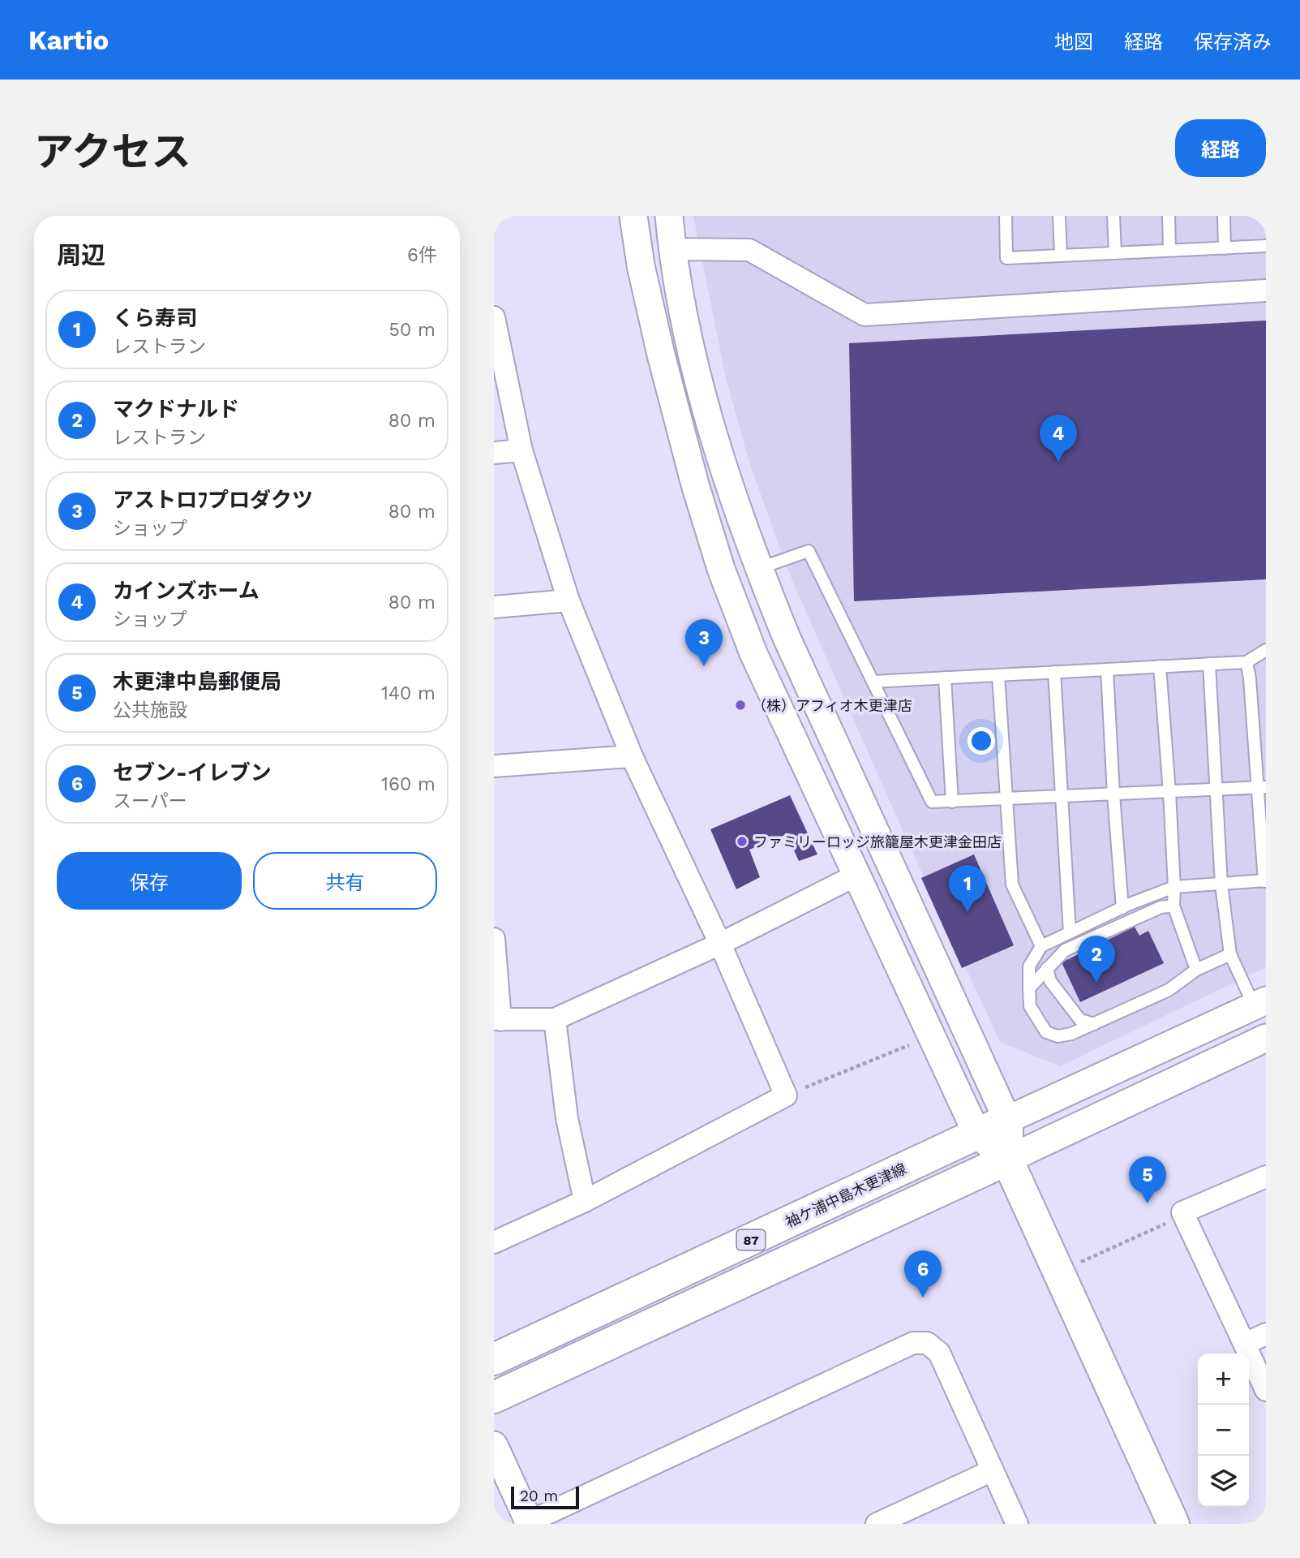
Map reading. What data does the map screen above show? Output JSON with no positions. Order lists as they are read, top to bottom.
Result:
{
  "streets": {
    "main road": ["袖ケ浦中島木更津線", "87"]
  },
  "places": ["（株）アフィオ木更津店", "ファミリーロッジ旅籠屋木更津金田店"],
  "scale_bar": "20 m",
  "page": {
    "header": "Kartio",
    "nav": ["地図", "経路", "保存済み"],
    "title": "アクセス",
    "buttons": [
      "経路",
      ["保存", "共有"]
    ],
    "heading": ["周辺", "6件"],
    "list": [
      {
        "mark": "1",
        "name": "くら寿司",
        "note": "レストラン",
        "value": "50 m"
      },
      {
        "mark": "2",
        "name": "マクドナルド",
        "note": "レストラン",
        "value": "80 m"
      },
      {
        "mark": "3",
        "name": "アストロﾌプロダクツ",
        "note": "ショップ",
        "value": "80 m"
      },
      {
        "mark": "4",
        "name": "カインズホーム",
        "note": "ショップ",
        "value": "80 m"
      },
      {
        "mark": "5",
        "name": "木更津中島郵便局",
        "note": "公共施設",
        "value": "140 m"
      },
      {
        "mark": "6",
        "name": "セブン-イレブン",
        "note": "スーパー",
        "value": "160 m"
      }
    ],
    "pins": [
      "4",
      "3",
      "1",
      "2",
      "5",
      "6"
    ],
    "map_buttons": ["+", "−"],
    "scale": "20 m"
  }
}
